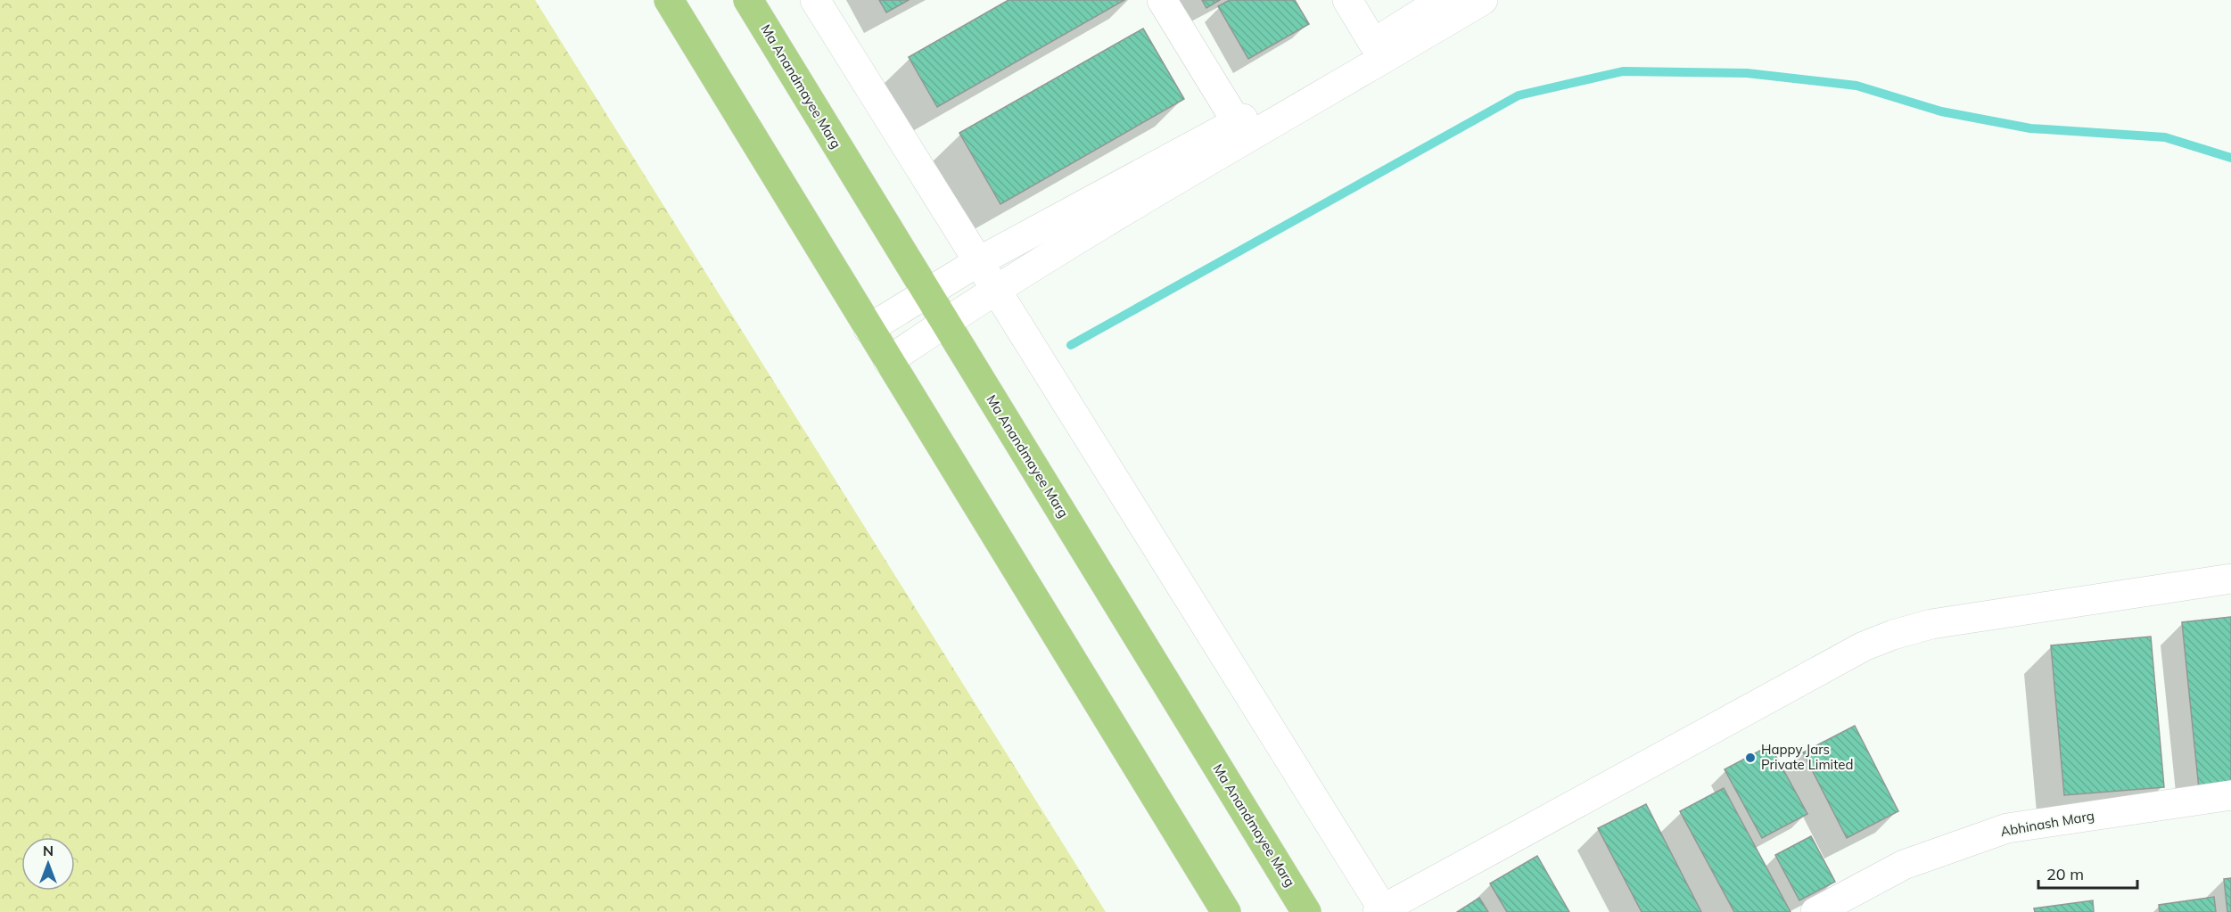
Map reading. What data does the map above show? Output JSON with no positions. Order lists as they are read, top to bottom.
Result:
{
  "streets": {
    "main road": ["Ma Anandmayee Marg"],
    "street": ["Abhinash Marg"]
  },
  "places": ["Happy Jars Private Limited"],
  "scale_bar": "20 m",
  "north": "top"
}
